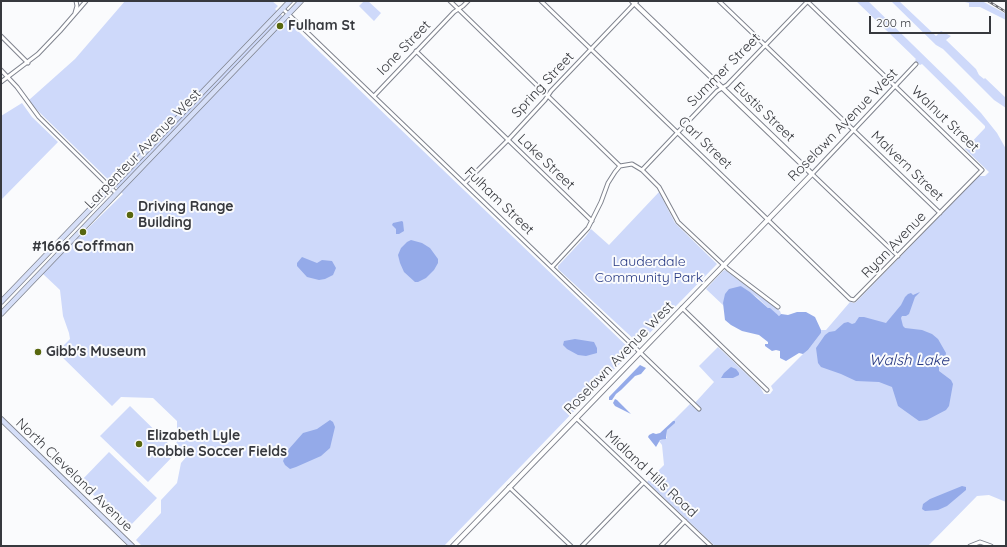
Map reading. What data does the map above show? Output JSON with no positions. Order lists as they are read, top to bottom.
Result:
{
  "streets": {
    "main road": ["Larpenteur Avenue West", "North Cleveland Avenue"],
    "street": [
      "Ione Street",
      "Summer Street",
      "Spring Street",
      "Eustis Street",
      "Walnut Street",
      "Roselawn Avenue West",
      "Carl Street",
      "Lake Street",
      "Malvern Street",
      "Fulham Street",
      "Ryan Avenue",
      "Midland Hills Road"
    ]
  },
  "crossings": [
    ["Ione Street", "Lake Street"],
    ["Ione Street", "Fulham Street"],
    ["Summer Street", "Eustis Street"],
    ["Summer Street", "Walnut Street"],
    ["Summer Street", "Carl Street"],
    ["Summer Street", "Malvern Street"],
    ["Spring Street", "Eustis Street"],
    ["Spring Street", "Carl Street"],
    ["Spring Street", "Lake Street"],
    ["Spring Street", "Fulham Street"],
    ["Eustis Street", "Roselawn Avenue West"],
    ["Eustis Street", "Ryan Avenue"],
    ["Walnut Street", "Roselawn Avenue West"],
    ["Walnut Street", "Ryan Avenue"],
    ["Roselawn Avenue West", "Carl Street"],
    ["Roselawn Avenue West", "Malvern Street"],
    ["Roselawn Avenue West", "Fulham Street"],
    ["Roselawn Avenue West", "Midland Hills Road"],
    ["Carl Street", "Ryan Avenue"],
    ["Larpenteur Avenue West", "Fulham Street"],
    ["Malvern Street", "Ryan Avenue"]
  ],
  "water": ["Walsh Lake"],
  "parks": ["Lauderdale Community Park"],
  "places": [
    "Fulham St",
    "Driving Range Building",
    "#1666 Coffman",
    "Gibb's Museum",
    "Elizabeth Lyle Robbie Soccer Fields"
  ],
  "scale_bar": "200 m"
}
